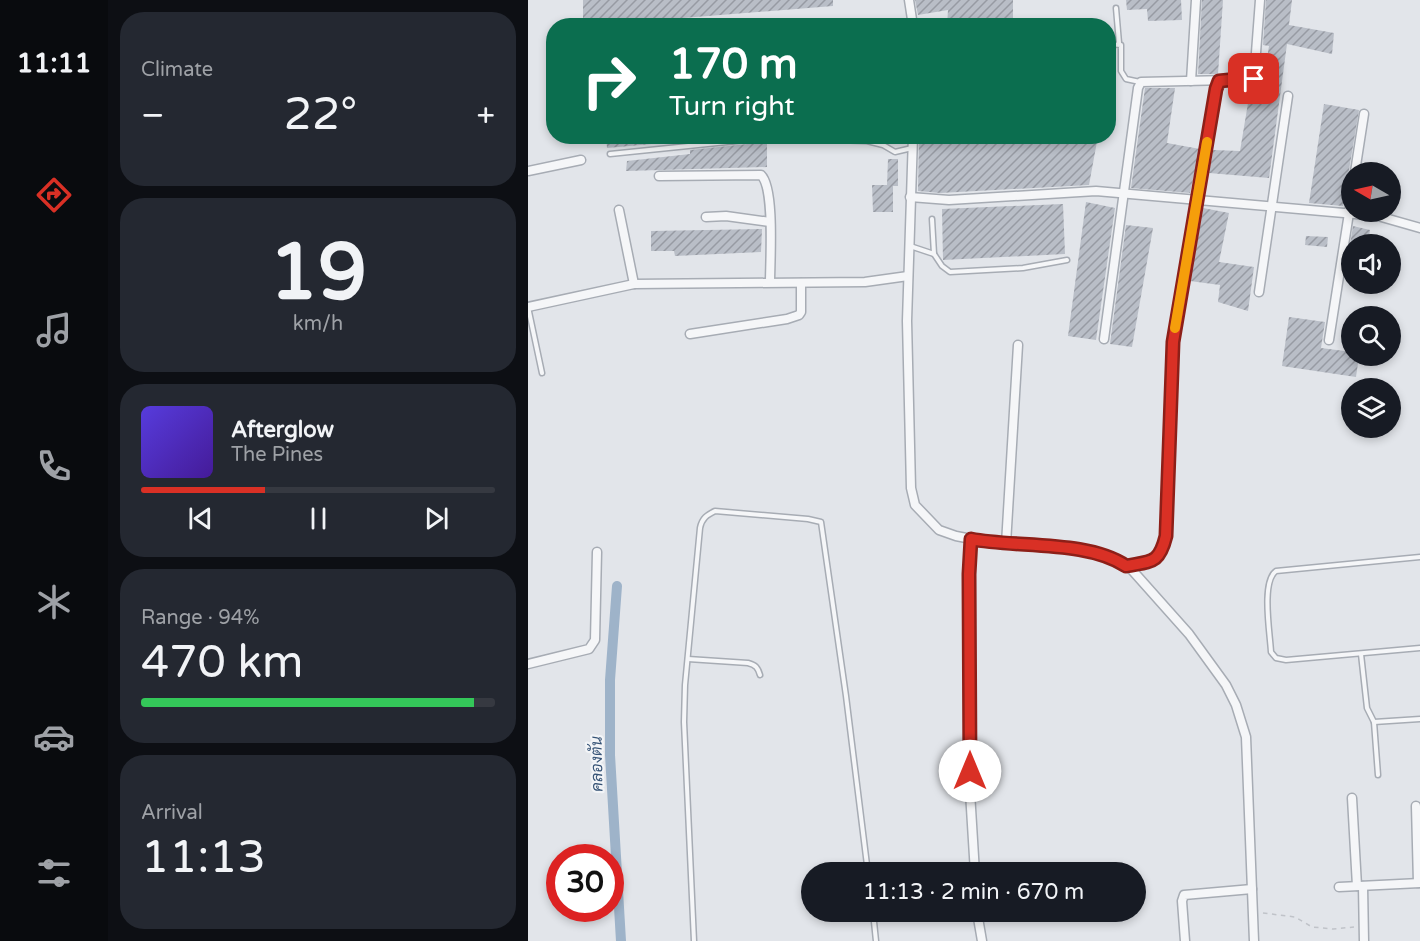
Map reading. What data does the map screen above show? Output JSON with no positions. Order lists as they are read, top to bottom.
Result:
{
  "water": ["คลองตัน"],
  "north": "left",
  "page": {
    "tabs": "11:11",
    "tile": [
      "Climate",
      ["19", "km/h"],
      ["Range · 94%", "470 km"],
      ["Arrival", "11:13"]
    ],
    "turn": ["170 m", "Turn right"],
    "heat": ["−", "22°", "+"],
    "song": ["Afterglow", "The Pines"],
    "limit": "30",
    "trip": "11:13 · 2 min · 670 m"
  }
}
